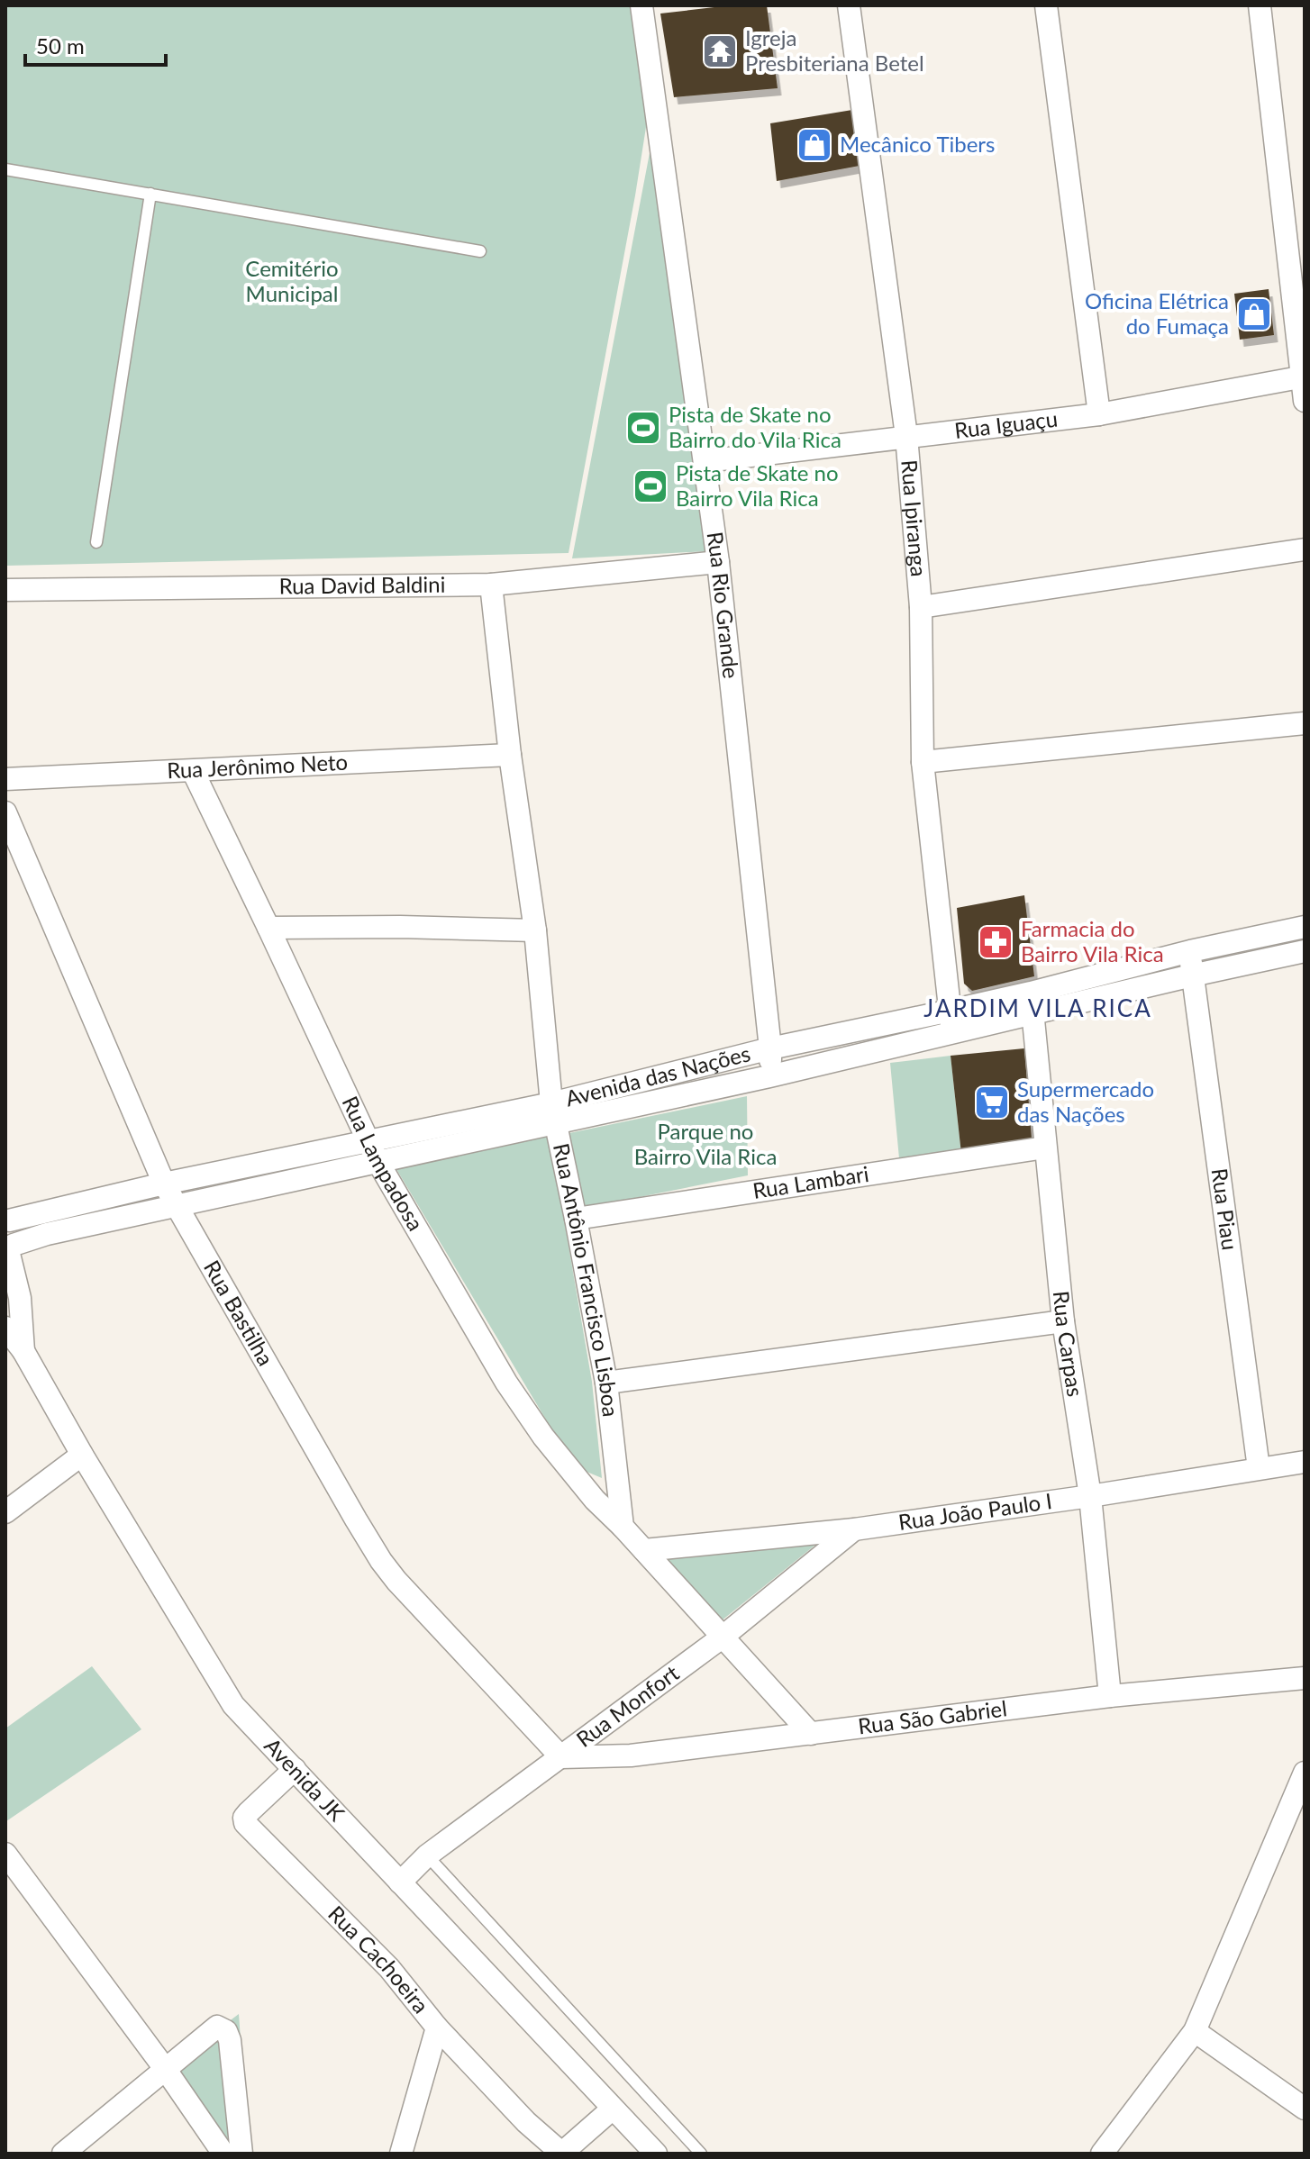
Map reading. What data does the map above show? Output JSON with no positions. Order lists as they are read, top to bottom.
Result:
{
  "streets": {
    "street": [
      "Rua Iguaçu",
      "Rua Ipiranga",
      "Rua David Baldini",
      "Rua Rio Grande",
      "Rua Jerônimo Neto",
      "Avenida das Nações",
      "Rua Lampadosa",
      "Rua Lambari",
      "Rua Piau",
      "Rua Antônio Francisco Lisboa",
      "Rua Bastilha",
      "Rua Carpas",
      "Rua João Paulo I",
      "Rua Monfort",
      "Rua São Gabriel",
      "Avenida JK",
      "Rua Cachoeira"
    ]
  },
  "crossings": [
    ["Rua Iguaçu", "Rua Ipiranga"],
    ["Rua Iguaçu", "Rua Rio Grande"],
    ["Rua Ipiranga", "Avenida das Nações"],
    ["Rua David Baldini", "Rua Rio Grande"],
    ["Rua David Baldini", "Rua Antônio Francisco Lisboa"],
    ["Rua Rio Grande", "Avenida das Nações"],
    ["Rua Jerônimo Neto", "Rua Lampadosa"],
    ["Rua Jerônimo Neto", "Rua Antônio Francisco Lisboa"],
    ["Avenida das Nações", "Rua Lampadosa"],
    ["Avenida das Nações", "Rua Piau"],
    ["Avenida das Nações", "Rua Antônio Francisco Lisboa"],
    ["Avenida das Nações", "Rua Bastilha"],
    ["Avenida das Nações", "Rua Carpas"],
    ["Avenida das Nações", "Avenida JK"],
    ["Rua Lampadosa", "Rua Antônio Francisco Lisboa"],
    ["Rua Lambari", "Rua Antônio Francisco Lisboa"],
    ["Rua Lambari", "Rua Carpas"],
    ["Rua Piau", "Rua João Paulo I"],
    ["Rua Bastilha", "Rua Monfort"],
    ["Rua Bastilha", "Rua São Gabriel"],
    ["Rua Carpas", "Rua João Paulo I"],
    ["Rua Carpas", "Rua São Gabriel"],
    ["Rua João Paulo I", "Rua Monfort"],
    ["Rua Monfort", "Rua São Gabriel"],
    ["Rua Monfort", "Avenida JK"],
    ["Avenida JK", "Rua Cachoeira"]
  ],
  "districts": ["JARDIM VILA RICA"],
  "parks": ["Cemitério Municipal", "Parque no Bairro Vila Rica"],
  "places": {
    "temple": ["Igreja Presbiteriana Betel"],
    "shop": ["Mecânico Tibers", "Oficina Elétrica do Fumaça"],
    "sports": ["Pista de Skate no Bairro do Vila Rica", "Pista de Skate no Bairro Vila Rica"],
    "pharmacy": ["Farmacia do Bairro Vila Rica"],
    "supermarket": ["Supermercado das Nações"]
  },
  "scale_bar": "50 m"
}
